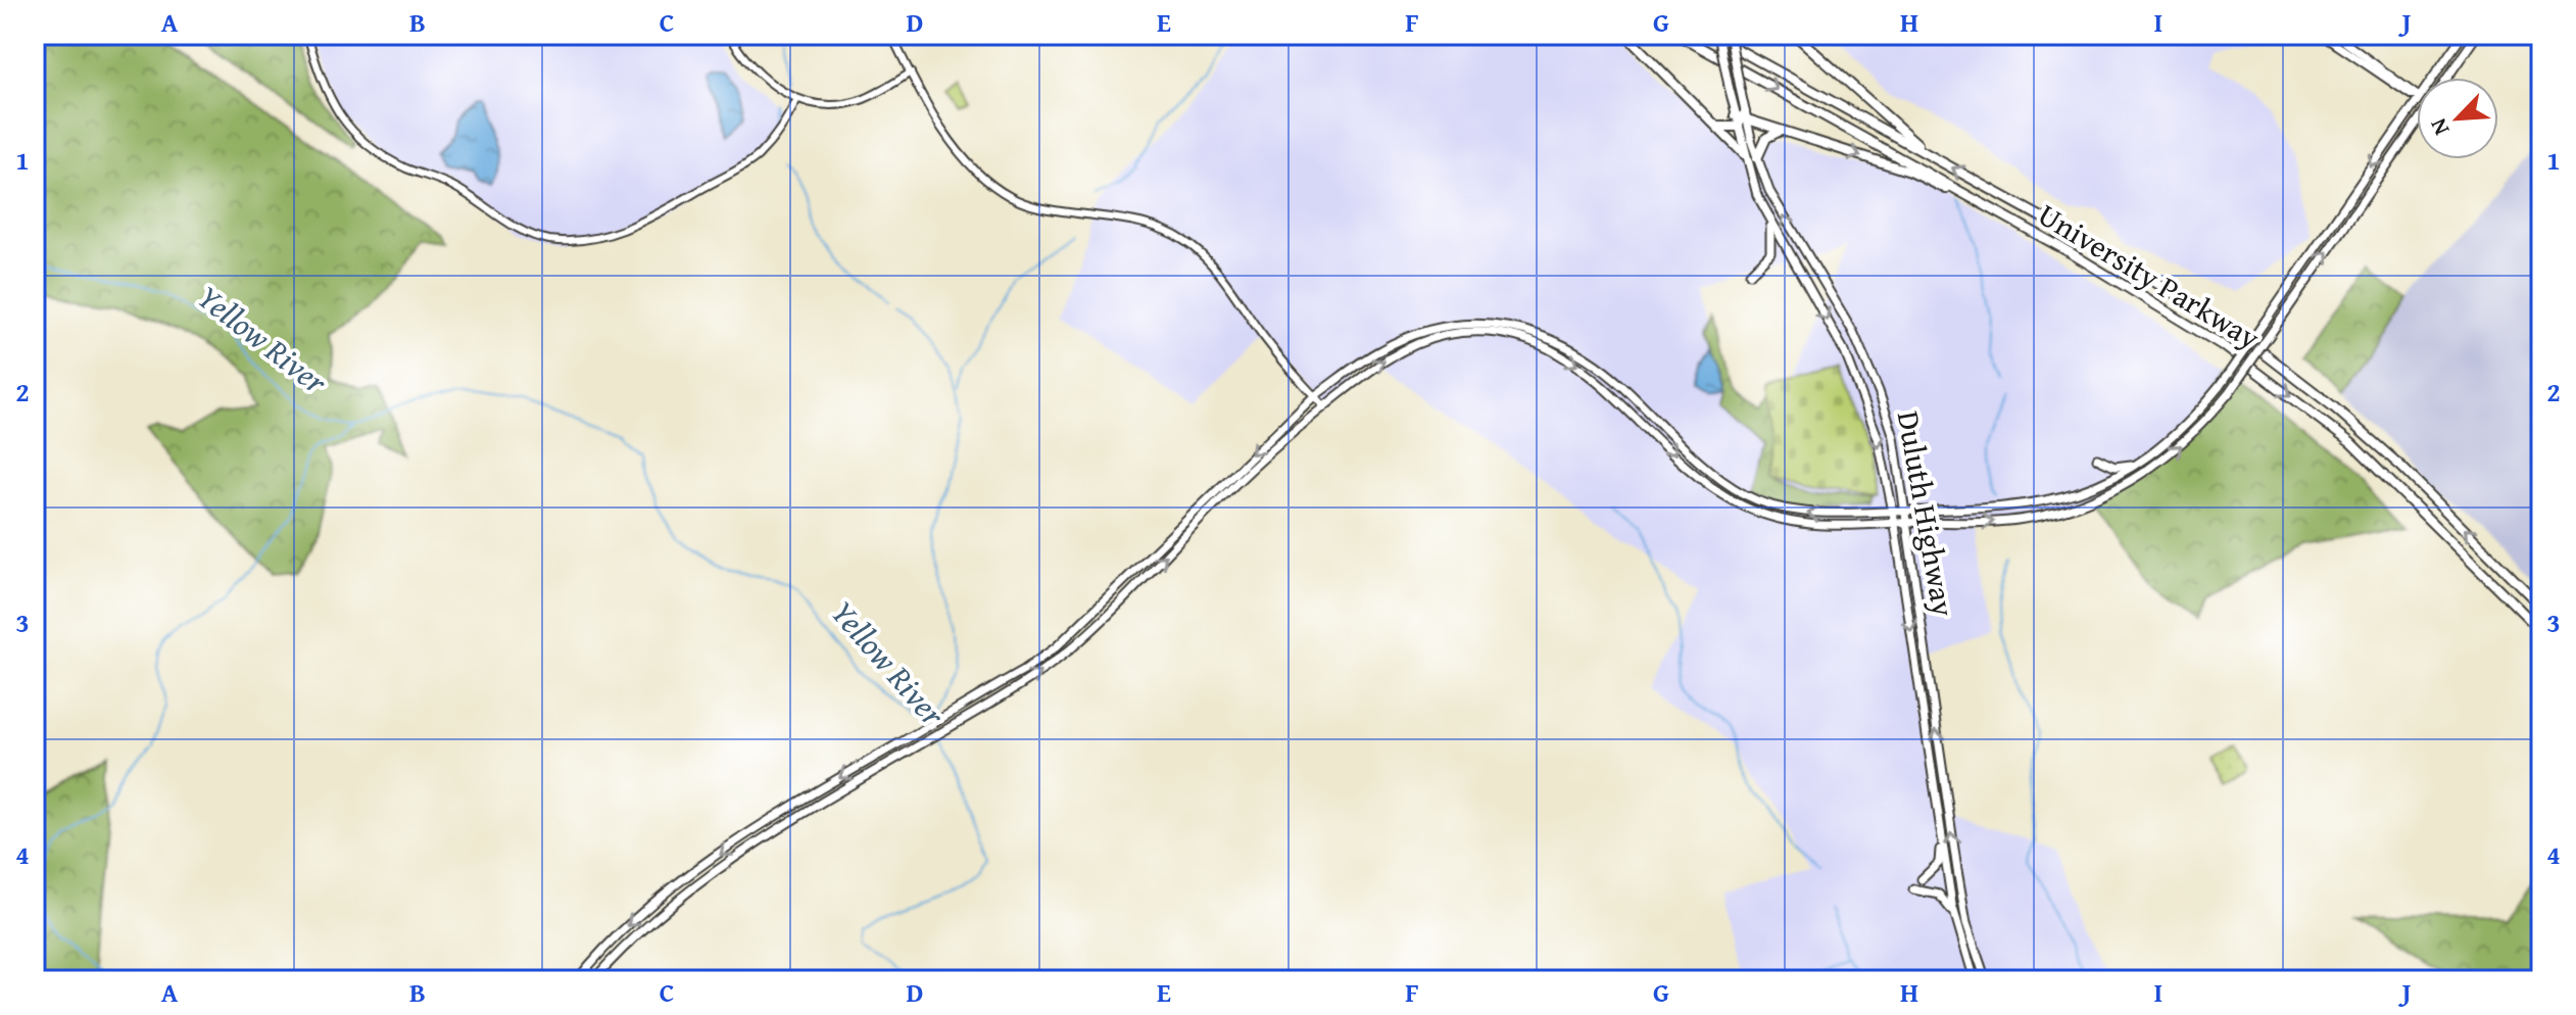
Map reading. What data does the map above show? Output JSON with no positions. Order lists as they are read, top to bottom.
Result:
{
  "streets": {
    "highway": ["University Parkway"],
    "main road": ["Duluth Highway"]
  },
  "water": ["Yellow River"],
  "north": "bottom left",
  "grid": {
    "columns": [
      "A",
      "B",
      "C",
      "D",
      "E",
      "F",
      "G",
      "H",
      "I",
      "J"
    ],
    "rows": [
      "1",
      "2",
      "3",
      "4"
    ]
  }
}
